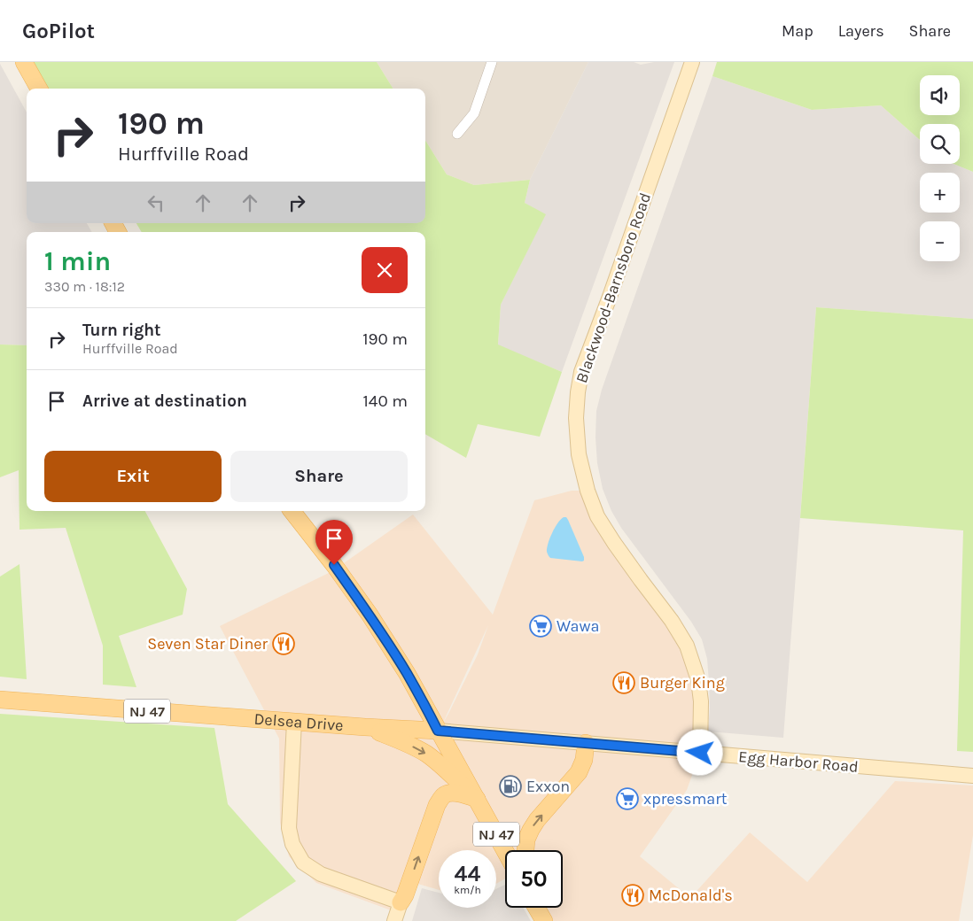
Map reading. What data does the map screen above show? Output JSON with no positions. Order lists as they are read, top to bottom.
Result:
{
  "streets": {
    "main road": [
      "Blackwood-Barnsboro Road",
      "NJ 47",
      "Delsea Drive",
      "Egg Harbor Road"
    ]
  },
  "crossings": [
    ["Blackwood-Barnsboro Road", "Egg Harbor Road"],
    ["NJ 47", "Delsea Drive"],
    ["NJ 47", "Egg Harbor Road"],
    ["Delsea Drive", "Egg Harbor Road"]
  ],
  "places": {
    "supermarket": ["Wawa", "xpressmart"],
    "restaurant": ["Seven Star Diner", "Burger King", "McDonald's"],
    "fuel station": ["Exxon"]
  },
  "page": {
    "header": "GoPilot",
    "nav": ["Map", "Layers", "Share"],
    "map_buttons": ["+", "−"],
    "turn": ["190 m", "Hurffville Road"],
    "heading": ["1 min", "330 m · 18:12"],
    "list": [
      {
        "name": "Turn right",
        "note": "Hurffville Road",
        "value": "190 m"
      },
      {
        "name": "Arrive at destination",
        "value": "140 m"
      }
    ],
    "buttons": ["Exit", "Share"],
    "speed": "44 km/h",
    "limit": "50"
  }
}
